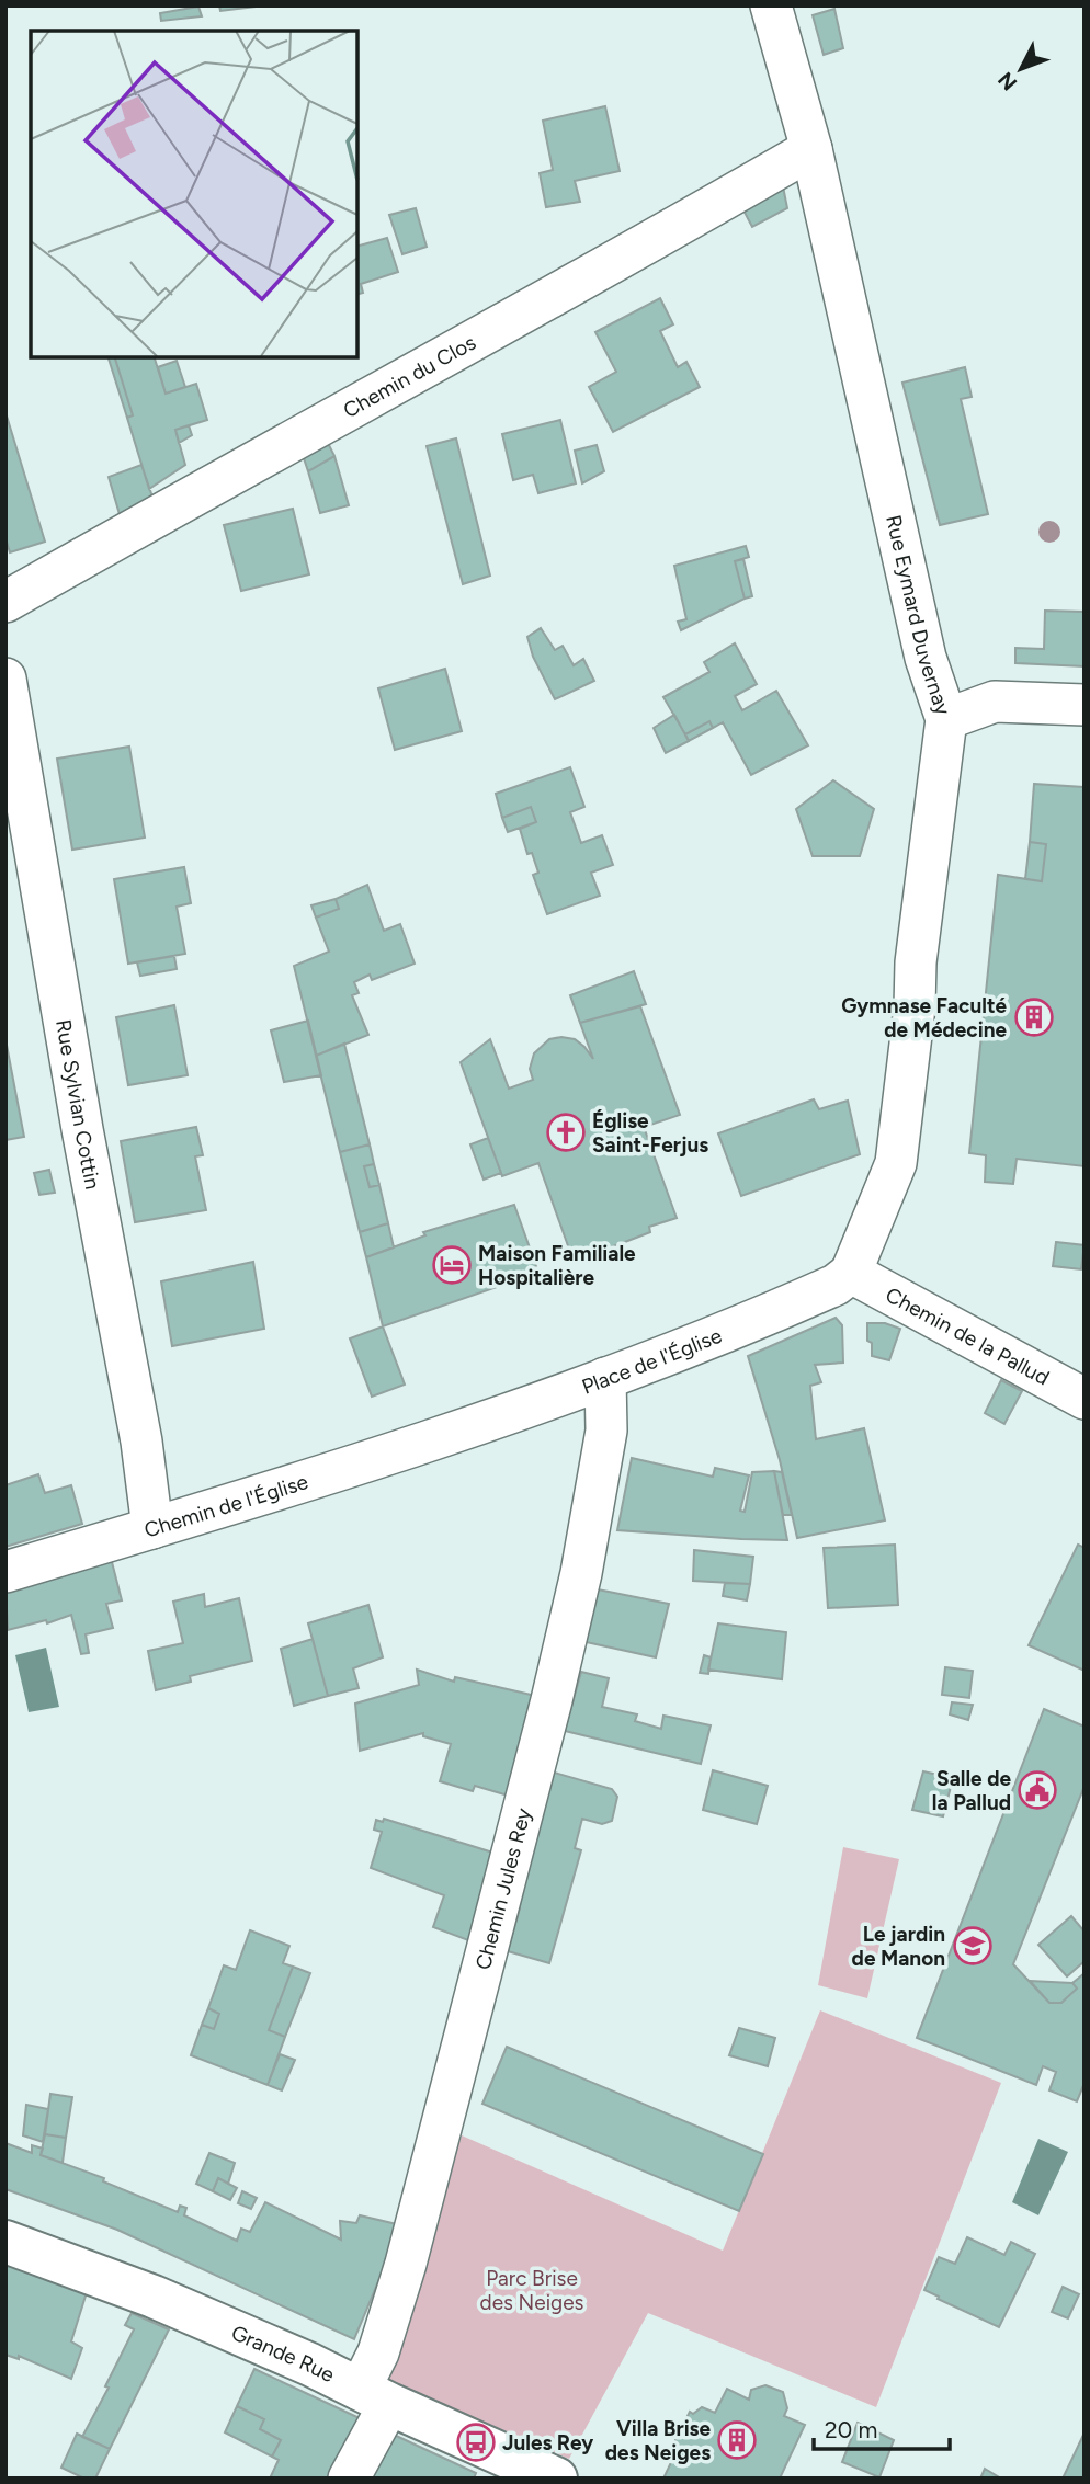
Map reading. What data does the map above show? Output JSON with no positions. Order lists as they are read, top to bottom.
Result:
{
  "streets": {
    "street": [
      "Chemin du Clos",
      "Rue Eymard Duvernay",
      "Rue Sylvian Cottin",
      "Chemin de la Pallud",
      "Place de l'Église",
      "Chemin de l'Église",
      "Chemin Jules Rey",
      "Grande Rue"
    ]
  },
  "crossings": [
    ["Chemin du Clos", "Rue Eymard Duvernay"],
    ["Rue Eymard Duvernay", "Chemin de la Pallud"],
    ["Rue Eymard Duvernay", "Place de l'Église"],
    ["Rue Sylvian Cottin", "Chemin de l'Église"],
    ["Chemin de la Pallud", "Place de l'Église"],
    ["Place de l'Église", "Chemin de l'Église"],
    ["Place de l'Église", "Chemin Jules Rey"],
    ["Chemin Jules Rey", "Grande Rue"]
  ],
  "parks": ["Parc Brise des Neiges"],
  "places": {
    "building": ["Gymnase Faculté de Médecine", "Villa Brise des Neiges"],
    "church": ["Église Saint-Ferjus"],
    "hotel": ["Maison Familiale Hospitalière"],
    "public building": ["Salle de la Pallud"],
    "school or university": ["Le jardin de Manon"],
    "bus stop": ["Jules Rey"]
  },
  "scale_bar": "20 m",
  "north": "bottom left"
}
